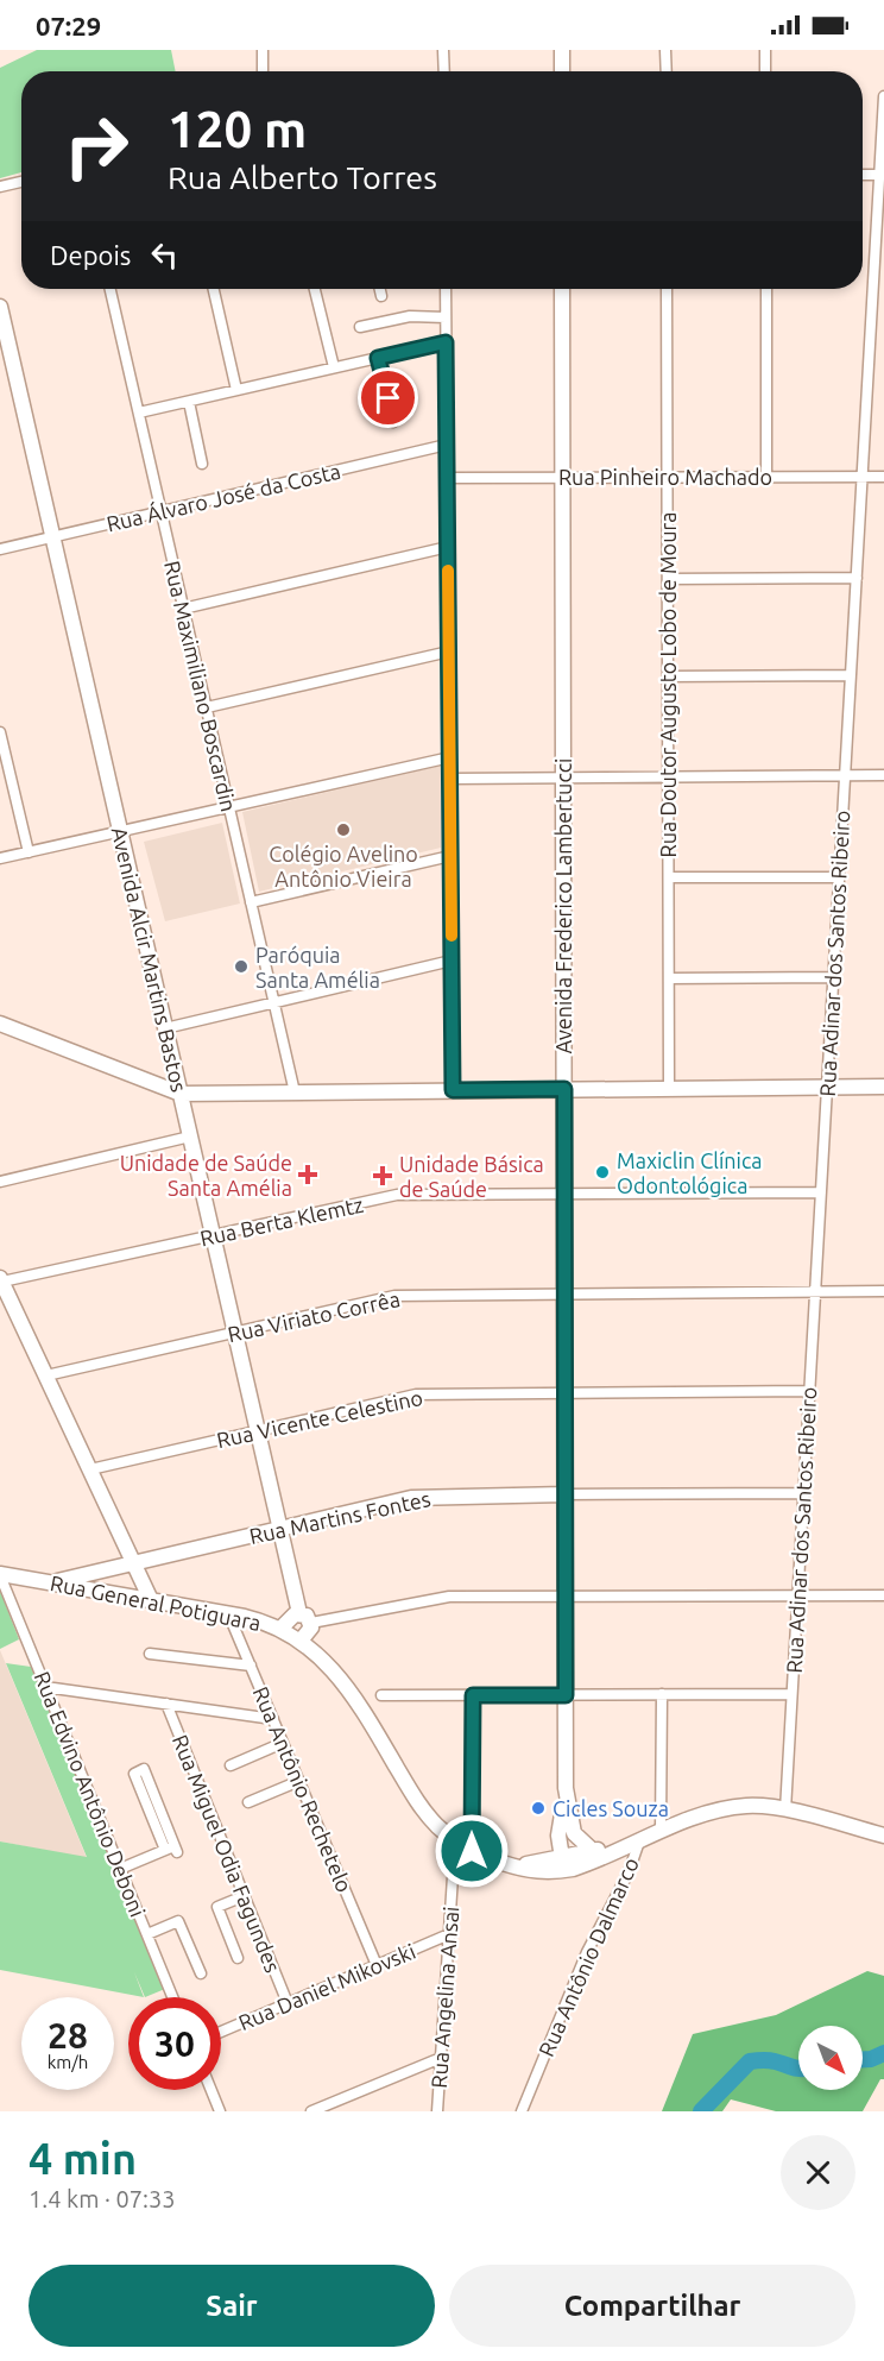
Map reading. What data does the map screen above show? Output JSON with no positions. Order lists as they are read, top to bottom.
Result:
{
  "streets": {
    "street": [
      "Rua Pinheiro Machado",
      "Rua Álvaro José da Costa",
      "Rua Doutor Augusto Lobo de Moura",
      "Rua Maximiliano Boscardin",
      "Avenida Frederico Lambertucci",
      "Rua Adinar dos Santos Ribeiro",
      "Avenida Alcir Martins Bastos",
      "Rua Berta Klemtz",
      "Rua Viriato Corrêa",
      "Rua Vicente Celestino",
      "Rua Martins Fontes",
      "Rua General Potiguara",
      "Rua Antônio Rechetelo",
      "Rua Edvino Antônio Deboni",
      "Rua Miguel Odia Fagundes",
      "Rua Antônio Dalmarco",
      "Rua Daniel Mikovski",
      "Rua Angelina Ansai"
    ]
  },
  "crossings": [
    ["Rua Pinheiro Machado", "Rua Doutor Augusto Lobo de Moura"],
    ["Rua Pinheiro Machado", "Avenida Frederico Lambertucci"],
    ["Rua Pinheiro Machado", "Rua Adinar dos Santos Ribeiro"],
    ["Rua Álvaro José da Costa", "Rua Maximiliano Boscardin"],
    ["Rua Álvaro José da Costa", "Avenida Alcir Martins Bastos"],
    ["Avenida Frederico Lambertucci", "Rua Berta Klemtz"],
    ["Avenida Frederico Lambertucci", "Rua Viriato Corrêa"],
    ["Avenida Frederico Lambertucci", "Rua Vicente Celestino"],
    ["Avenida Frederico Lambertucci", "Rua Martins Fontes"],
    ["Avenida Frederico Lambertucci", "Rua General Potiguara"],
    ["Rua Adinar dos Santos Ribeiro", "Rua Berta Klemtz"],
    ["Rua Adinar dos Santos Ribeiro", "Rua Viriato Corrêa"],
    ["Rua Adinar dos Santos Ribeiro", "Rua Vicente Celestino"],
    ["Rua Adinar dos Santos Ribeiro", "Rua Martins Fontes"],
    ["Rua Adinar dos Santos Ribeiro", "Rua General Potiguara"],
    ["Avenida Alcir Martins Bastos", "Rua Berta Klemtz"],
    ["Avenida Alcir Martins Bastos", "Rua Viriato Corrêa"],
    ["Avenida Alcir Martins Bastos", "Rua Vicente Celestino"],
    ["Avenida Alcir Martins Bastos", "Rua Martins Fontes"],
    ["Rua Martins Fontes", "Rua General Potiguara"],
    ["Rua General Potiguara", "Rua Antônio Rechetelo"],
    ["Rua General Potiguara", "Rua Edvino Antônio Deboni"],
    ["Rua General Potiguara", "Rua Antônio Dalmarco"],
    ["Rua General Potiguara", "Rua Angelina Ansai"],
    ["Rua Antônio Rechetelo", "Rua Daniel Mikovski"],
    ["Rua Miguel Odia Fagundes", "Rua Daniel Mikovski"],
    ["Rua Daniel Mikovski", "Rua Angelina Ansai"]
  ],
  "places": {
    "other": [
      "Colégio Avelino Antônio Vieira",
      "Paróquia Santa Amélia",
      "Maxiclin Clínica Odontológica",
      "Cicles Souza"
    ],
    "health": ["Unidade de Saúde Santa Amélia", "Unidade Básica de Saúde"]
  },
  "north": "bottom right",
  "page": {
    "status": "07:29",
    "turn": ["120 m", "Rua Alberto Torres"],
    "then": "Depois",
    "speed": "28 km/h",
    "limit": "30",
    "heading": ["4 min", "1.4 km · 07:33"],
    "buttons": ["Sair", "Compartilhar"]
  }
}
